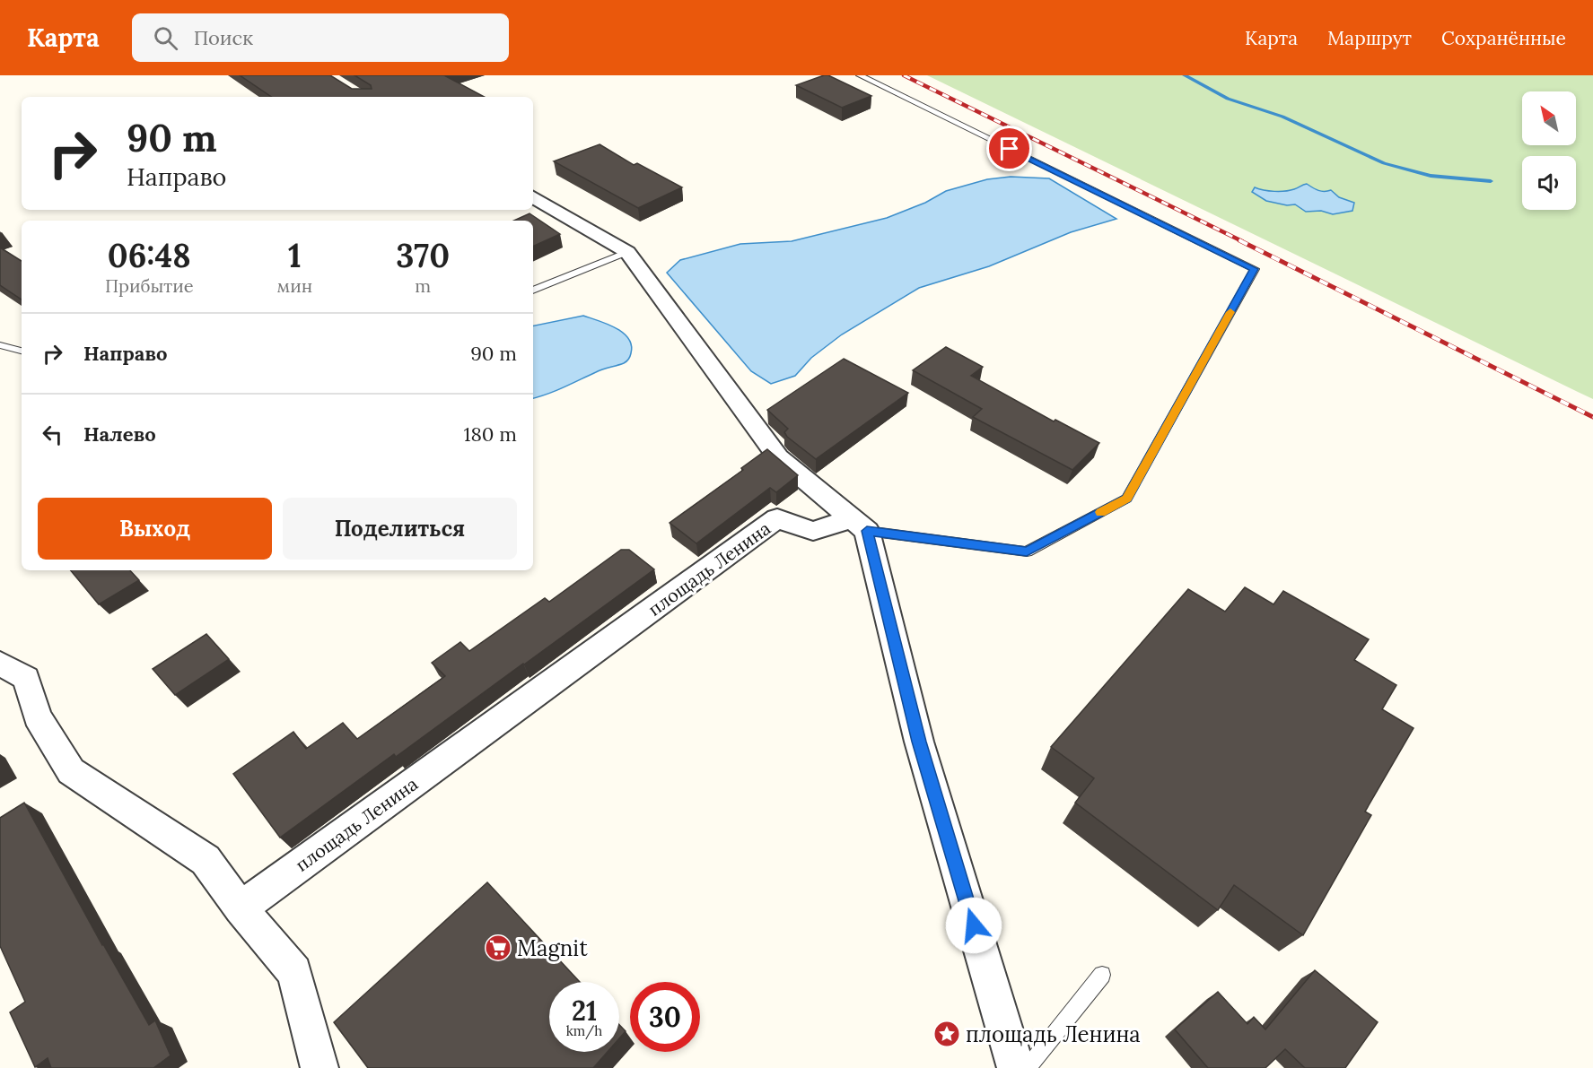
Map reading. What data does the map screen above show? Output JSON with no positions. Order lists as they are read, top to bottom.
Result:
{
  "streets": {
    "street": ["площадь Ленина"]
  },
  "places": {
    "supermarket": ["Magnit"],
    "place": ["площадь Ленина"]
  },
  "north": "top left",
  "page": {
    "header": "Карта",
    "search": "Поиск",
    "nav": ["Карта", "Маршрут", "Сохранённые"],
    "turn": ["90 m", "Направо"],
    "eta": [
      "06:48",
      "Прибытие",
      "1",
      "мин",
      "370",
      "m"
    ],
    "list": [
      {
        "name": "Направо",
        "value": "90 m"
      },
      {
        "name": "Налево",
        "value": "180 m"
      }
    ],
    "buttons": ["Выход", "Поделиться"],
    "speed": "21 km/h",
    "limit": "30"
  }
}
